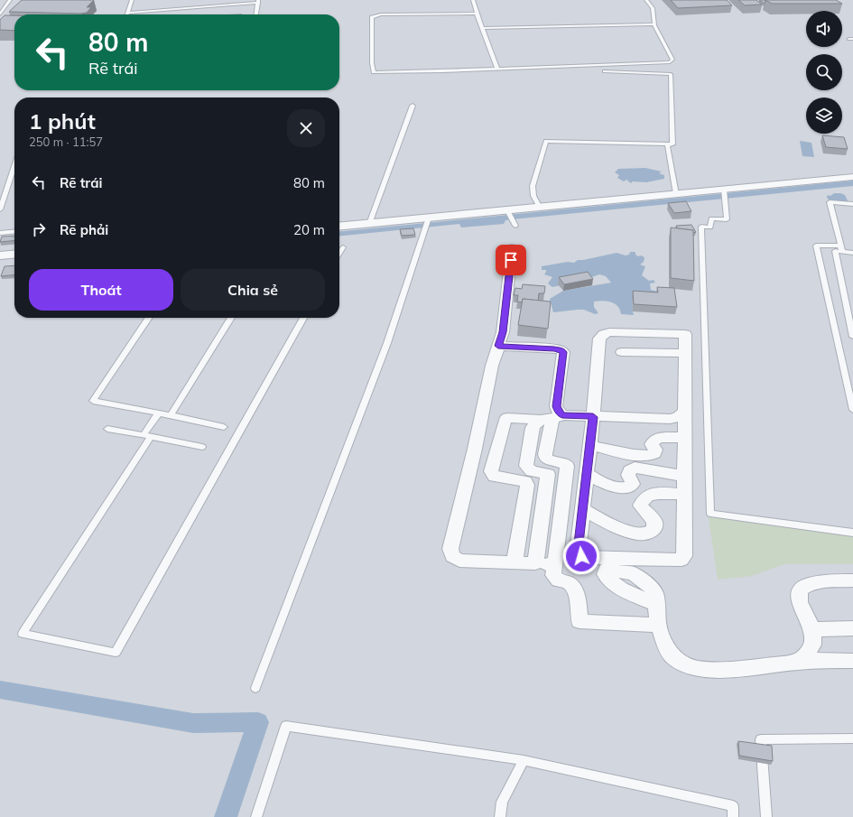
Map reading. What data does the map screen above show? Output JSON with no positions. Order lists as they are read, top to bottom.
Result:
{
  "page": {
    "turn": ["80 m", "Rẽ trái"],
    "heading": ["1 phút", "250 m · 11:57"],
    "list": [
      {
        "name": "Rẽ trái",
        "value": "80 m"
      },
      {
        "name": "Rẽ phải",
        "value": "20 m"
      }
    ],
    "buttons": ["Thoát", "Chia sẻ"]
  }
}
